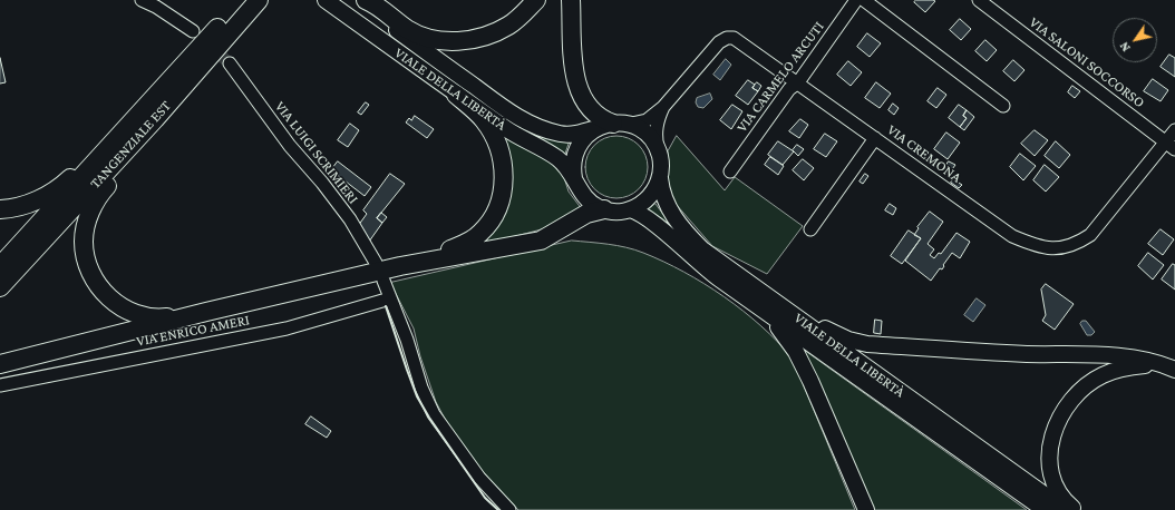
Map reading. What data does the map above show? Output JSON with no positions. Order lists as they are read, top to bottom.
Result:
{
  "streets": {
    "highway": ["TANGENZIALE EST"],
    "main road": ["VIALE DELLA LIBERTÀ"],
    "street": [
      "VIA SALONI SOCCORSO",
      "VIA CARMELO ARCUTI",
      "VIA LUIGI SCRIMIERI",
      "VIA CREMONA",
      "VIA ENRICO AMERI"
    ]
  },
  "crossings": [
    ["VIA SALONI SOCCORSO", "VIA CREMONA"],
    ["VIA CARMELO ARCUTI", "VIA CREMONA"],
    ["VIALE DELLA LIBERTÀ", "VIA CREMONA"]
  ],
  "north": "bottom left"
}
